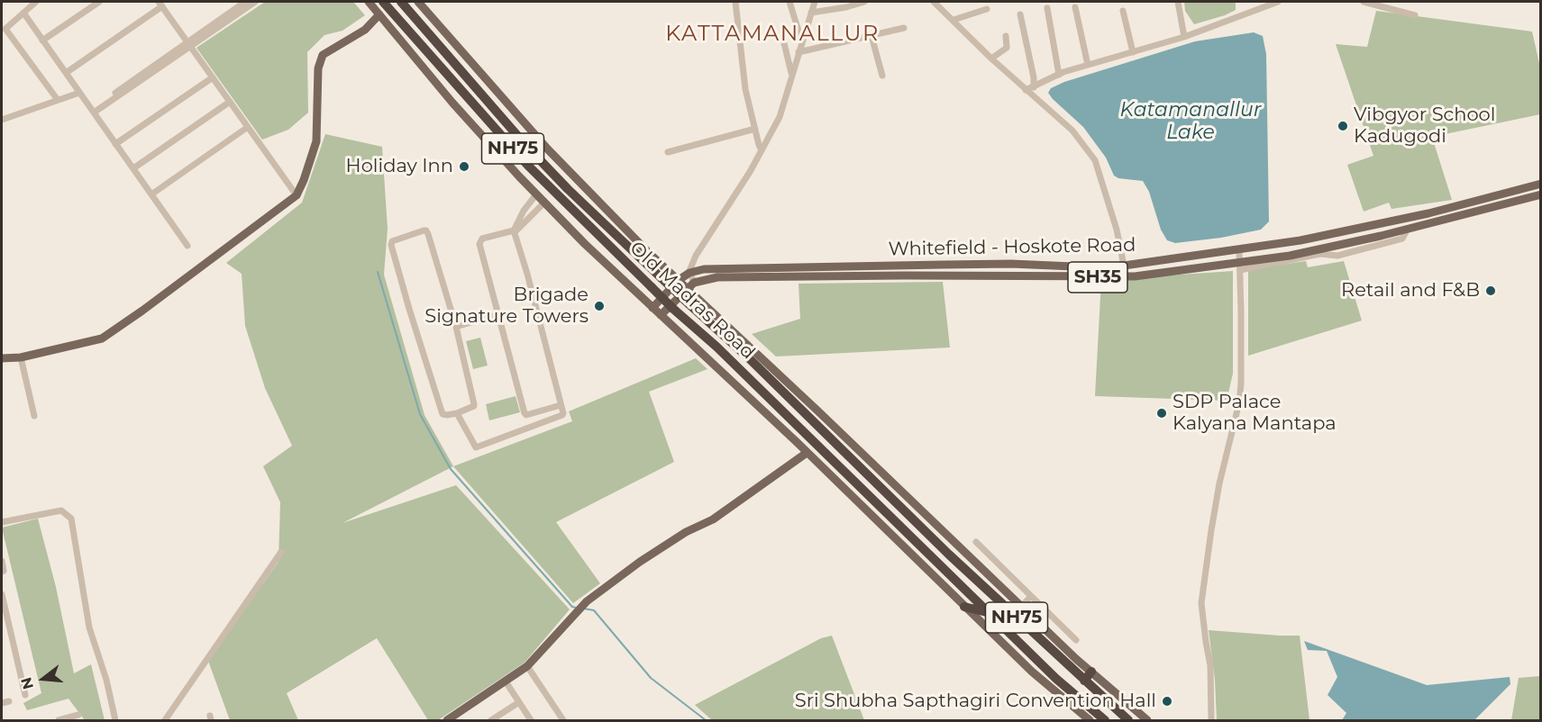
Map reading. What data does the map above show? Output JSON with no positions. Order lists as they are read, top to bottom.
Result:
{
  "streets": {
    "highway": ["NH75", "Old Madras Road"],
    "main road": ["Whitefield - Hoskote Road", "SH35"]
  },
  "crossings": [
    ["NH75", "Whitefield - Hoskote Road"],
    ["NH75", "Old Madras Road"],
    ["Whitefield - Hoskote Road", "Old Madras Road"]
  ],
  "districts": ["KATTAMANALLUR"],
  "water": ["Katamanallur Lake"],
  "places": [
    "Vibgyor School Kadugodi",
    "Holiday Inn",
    "Retail and F&B",
    "Brigade Signature Towers",
    "SDP Palace Kalyana Mantapa",
    "Sri Shubha Sapthagiri Convention Hall"
  ],
  "north": "left"
}
